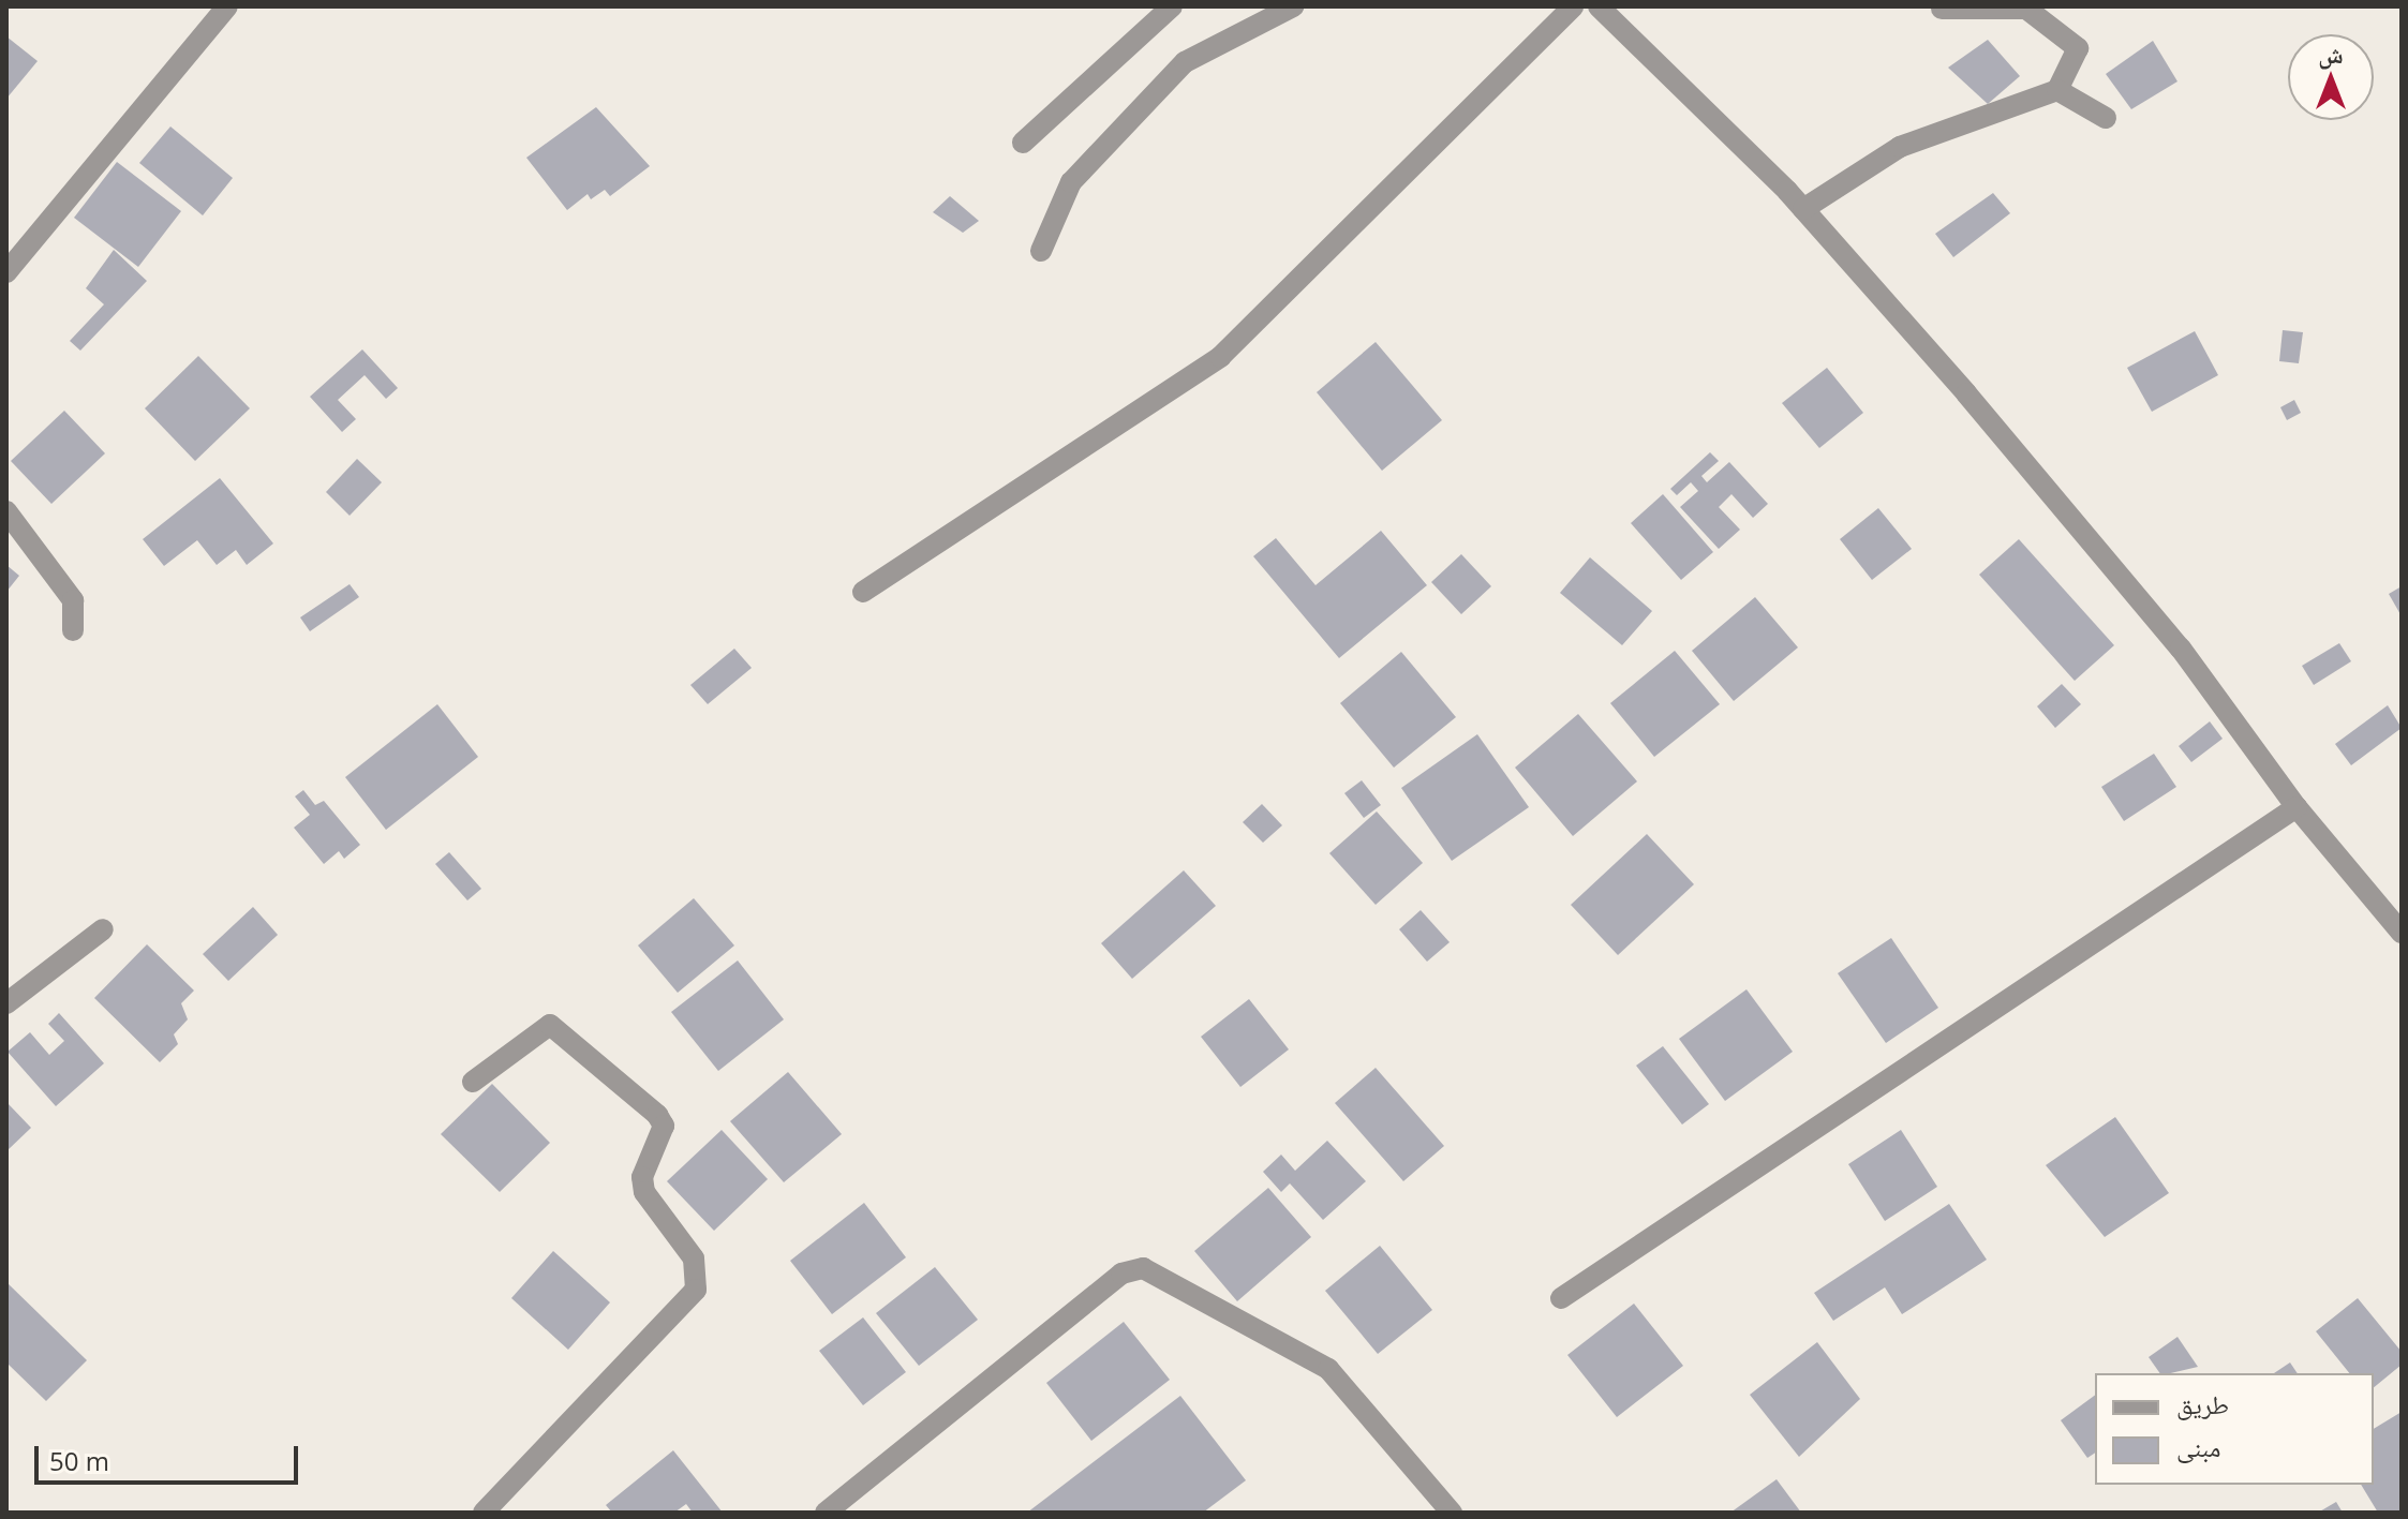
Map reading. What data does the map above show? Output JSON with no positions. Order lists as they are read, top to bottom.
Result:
{
  "legend": ["طريق", "مبنى"],
  "scale_bar": "50 m",
  "north": "top"
}
